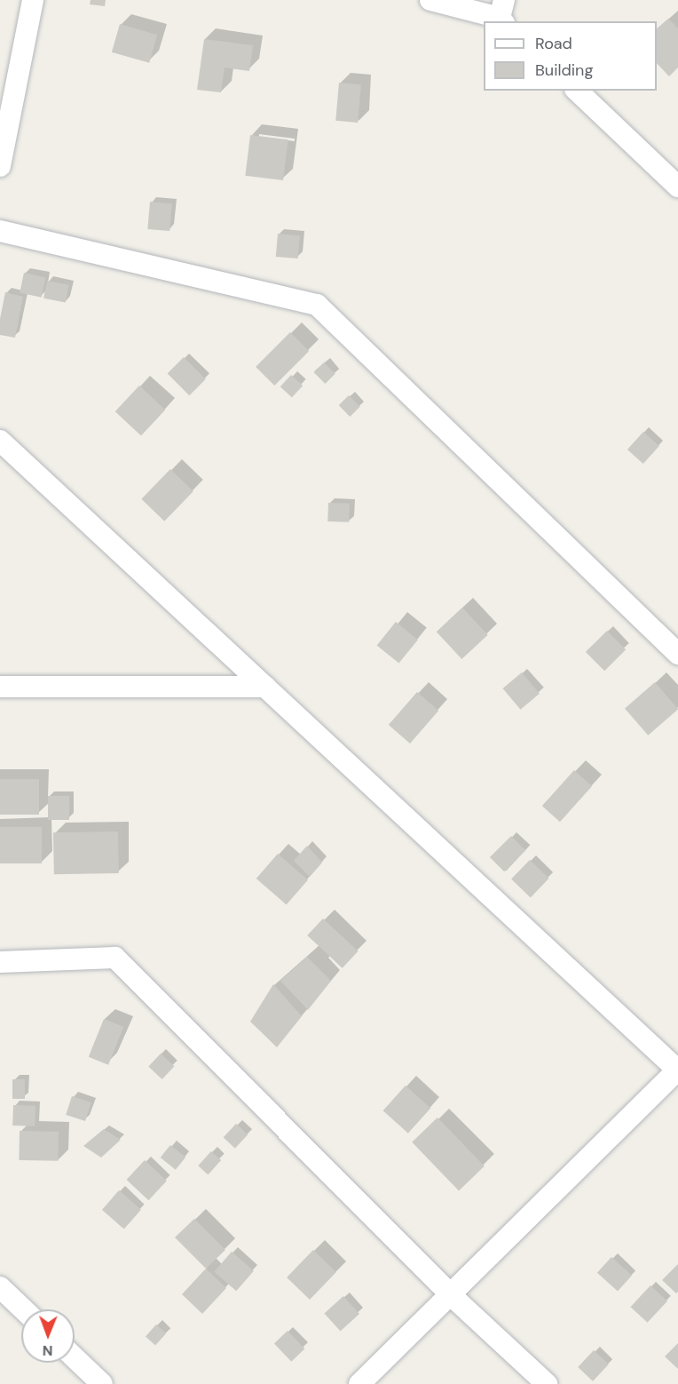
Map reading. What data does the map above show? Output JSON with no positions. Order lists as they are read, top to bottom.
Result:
{
  "legend": ["Road", "Building"],
  "north": "bottom"
}
